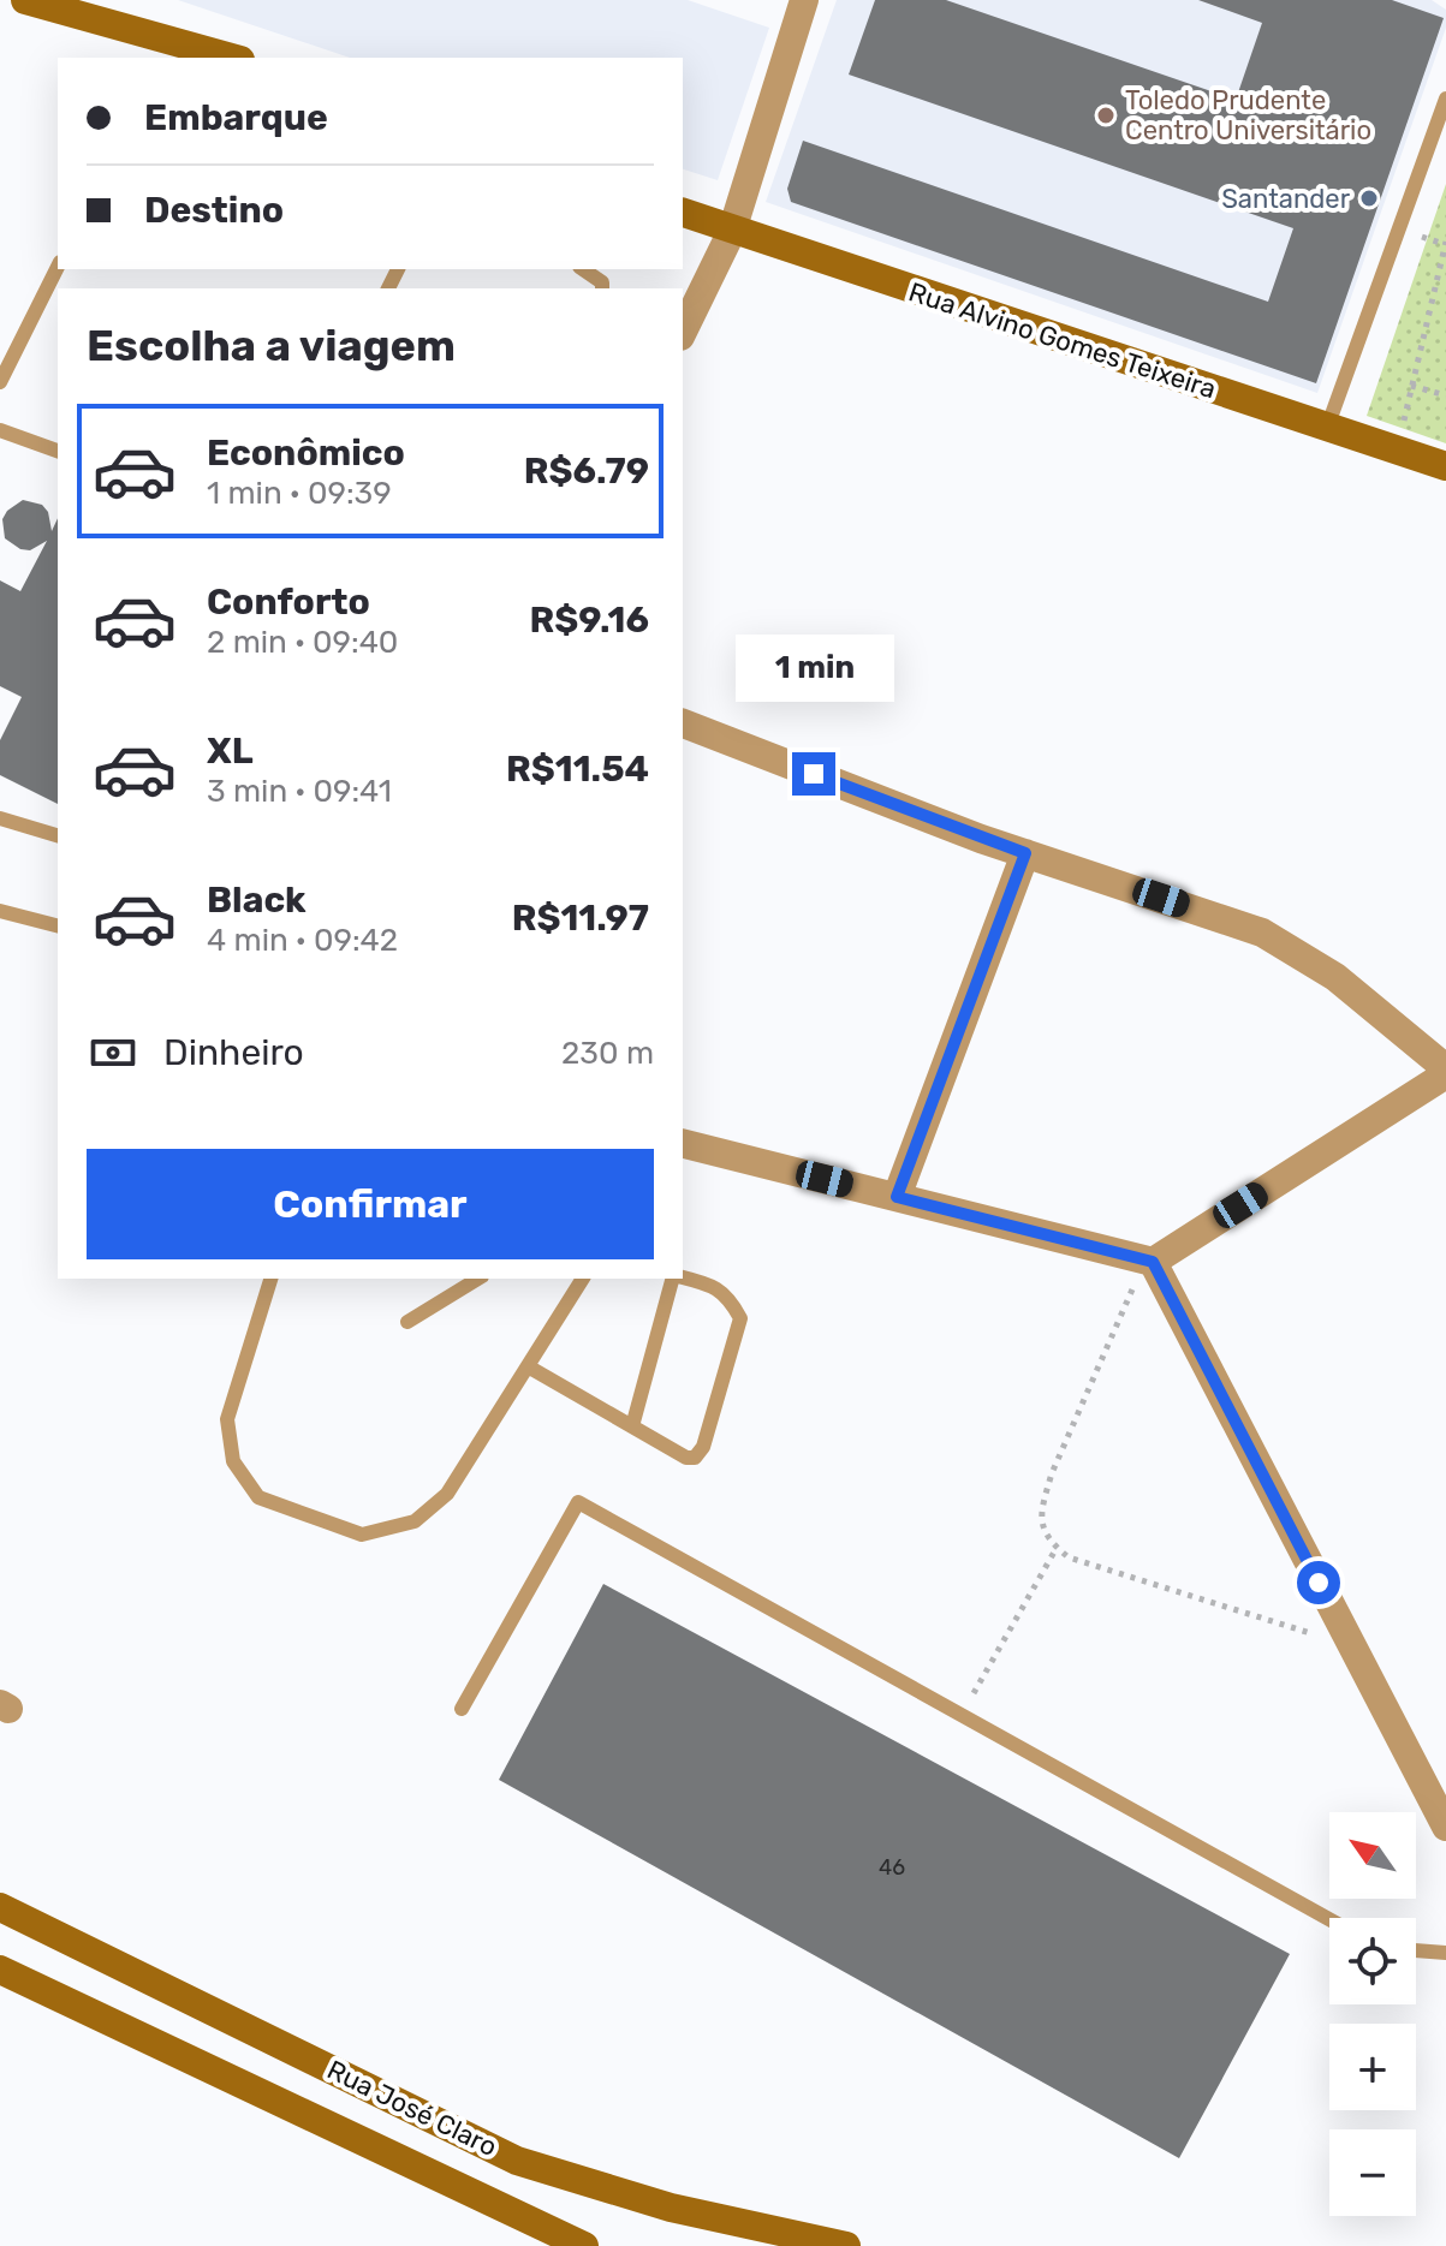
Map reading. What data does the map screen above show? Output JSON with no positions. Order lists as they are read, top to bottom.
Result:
{
  "streets": {
    "street": ["Rua Alvino Gomes Teixeira", "Rua José Claro"]
  },
  "places": ["Toledo Prudente Centro Universitário", "Santander"],
  "house_numbers": ["46"],
  "north": "top left",
  "page": {
    "banner": ["Embarque", "Destino"],
    "heading": "Escolha a viagem",
    "list": [
      {
        "name": "Econômico",
        "note": "1 min · 09:39",
        "value": "R$6.79"
      },
      {
        "name": "Conforto",
        "note": "2 min · 09:40",
        "value": "R$9.16"
      },
      {
        "name": "XL",
        "note": "3 min · 09:41",
        "value": "R$11.54"
      },
      {
        "name": "Black",
        "note": "4 min · 09:42",
        "value": "R$11.97"
      }
    ],
    "bubble": "1 min",
    "pay": ["Dinheiro", "230 m"],
    "buttons": "Confirmar",
    "map_buttons": ["+", "−"]
  }
}
